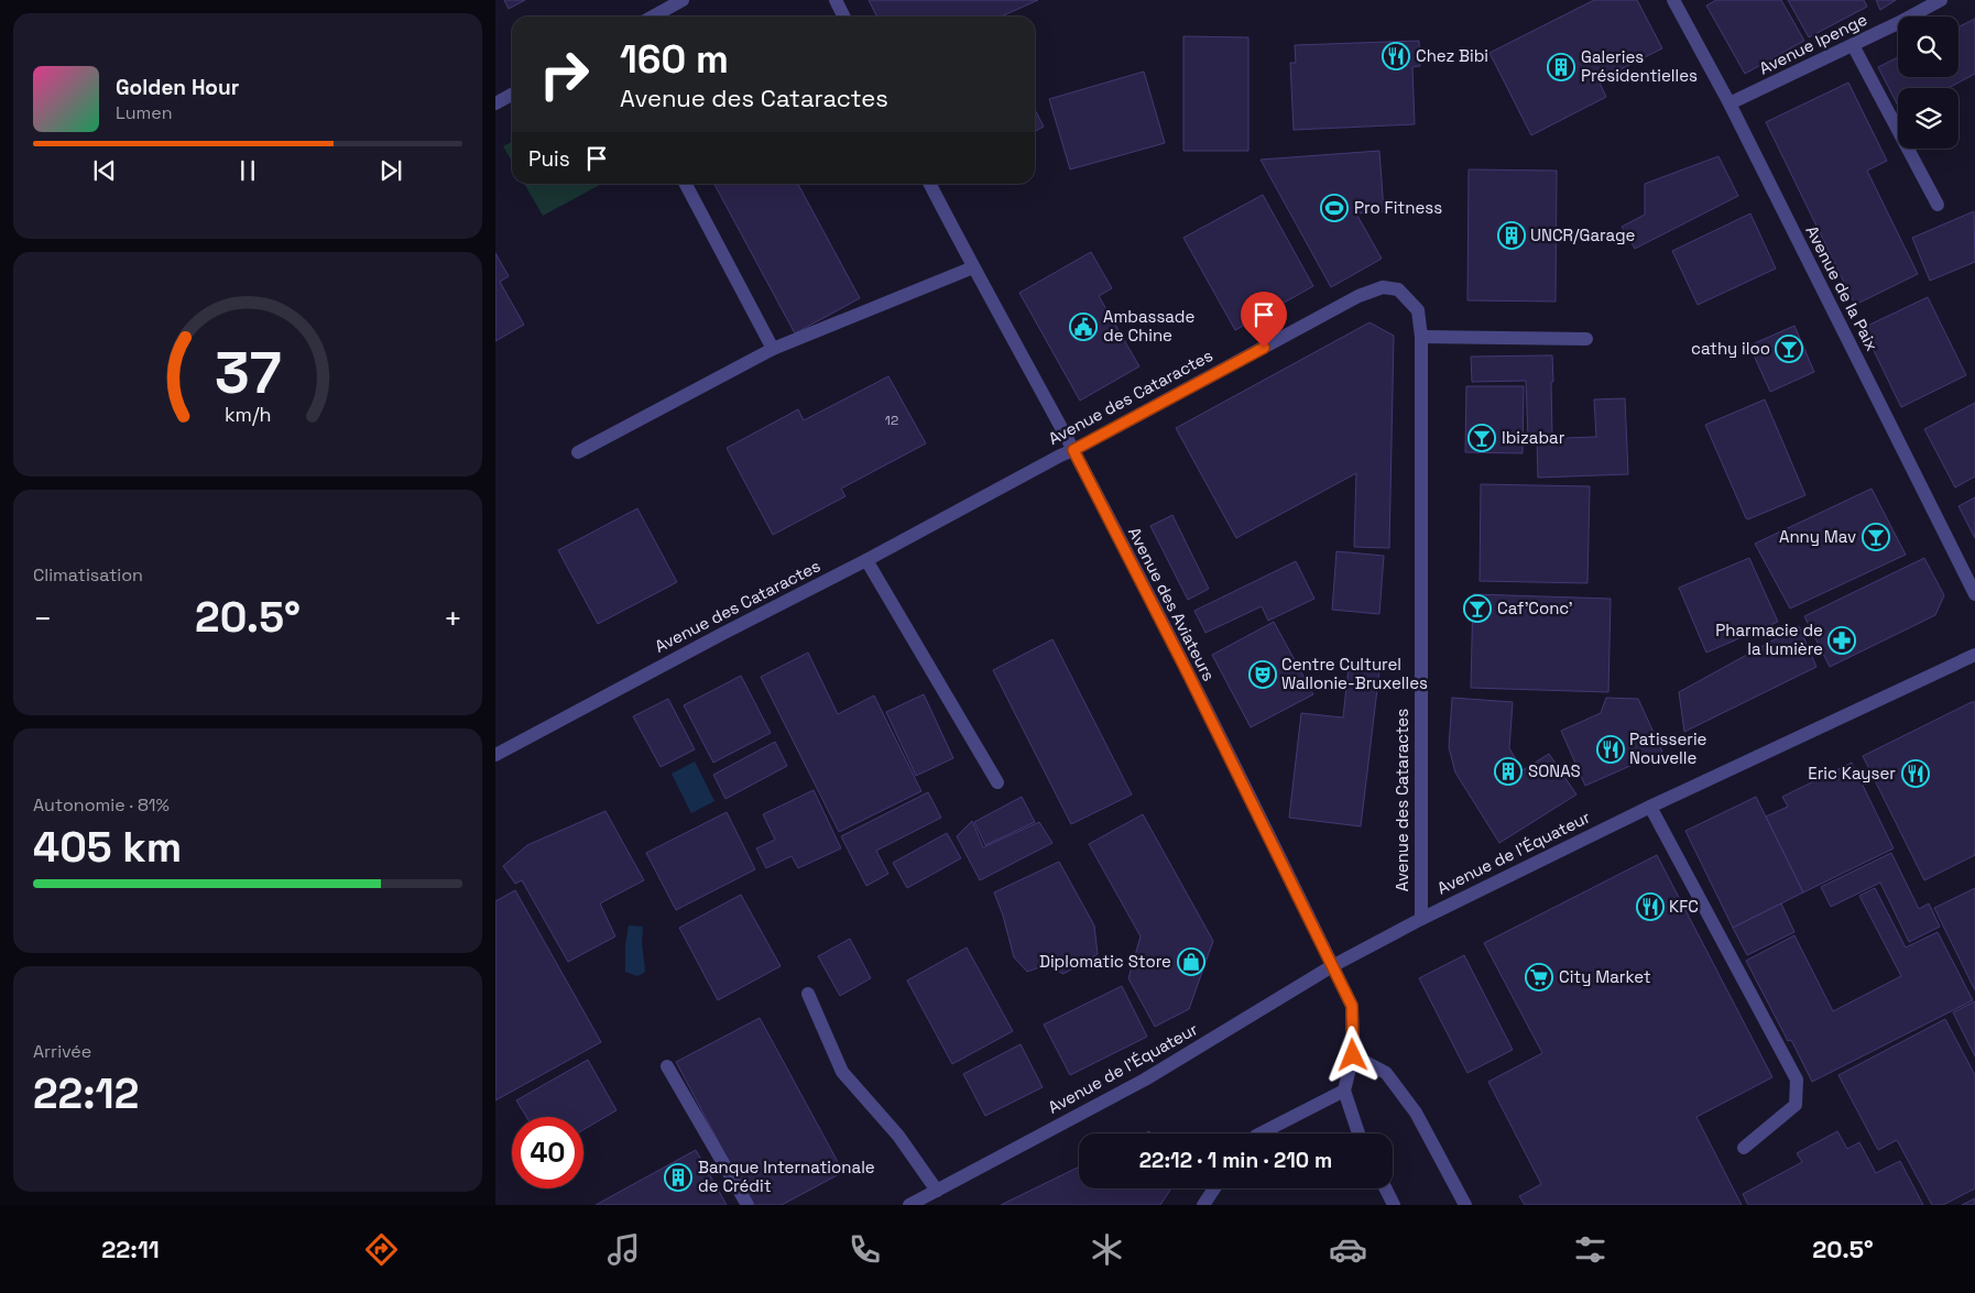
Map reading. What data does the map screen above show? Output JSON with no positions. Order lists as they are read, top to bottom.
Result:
{
  "streets": {
    "street": [
      "Avenue Ipenge",
      "Avenue de la Paix",
      "Avenue des Cataractes",
      "Avenue des Aviateurs",
      "Avenue de l'Équateur"
    ]
  },
  "crossings": [
    ["Avenue Ipenge", "Avenue de la Paix"],
    ["Avenue des Cataractes", "Avenue des Aviateurs"],
    ["Avenue des Cataractes", "Avenue de l'Équateur"],
    ["Avenue des Aviateurs", "Avenue de l'Équateur"]
  ],
  "places": {
    "restaurant": [
      "Chez Bibi",
      "Patisserie Nouvelle",
      "Eric Kayser",
      "KFC"
    ],
    "building": [
      "Galeries Présidentielles",
      "UNCR/Garage",
      "SONAS",
      "Banque Internationale de Crédit"
    ],
    "sports": ["Pro Fitness"],
    "public building": ["Ambassade de Chine"],
    "bar": [
      "cathy iloo",
      "Ibizabar",
      "Anny Mav",
      "Caf'Conc'"
    ],
    "pharmacy": ["Pharmacie de la lumière"],
    "theatre": ["Centre Culturel Wallonie-Bruxelles"],
    "shop": ["Diplomatic Store"],
    "supermarket": ["City Market"]
  },
  "house_numbers": ["12"],
  "page": {
    "turn": ["160 m", "Avenue des Cataractes"],
    "song": ["Golden Hour", "Lumen"],
    "then": "Puis",
    "tile": [
      "Climatisation",
      ["Autonomie · 81%", "405 km"],
      ["Arrivée", "22:12"]
    ],
    "heat": ["−", "20.5°", "+"],
    "limit": "40",
    "trip": "22:12 · 1 min · 210 m",
    "tabs": ["22:11", "20.5°"],
    "gauge": ["37", "km/h"]
  }
}
